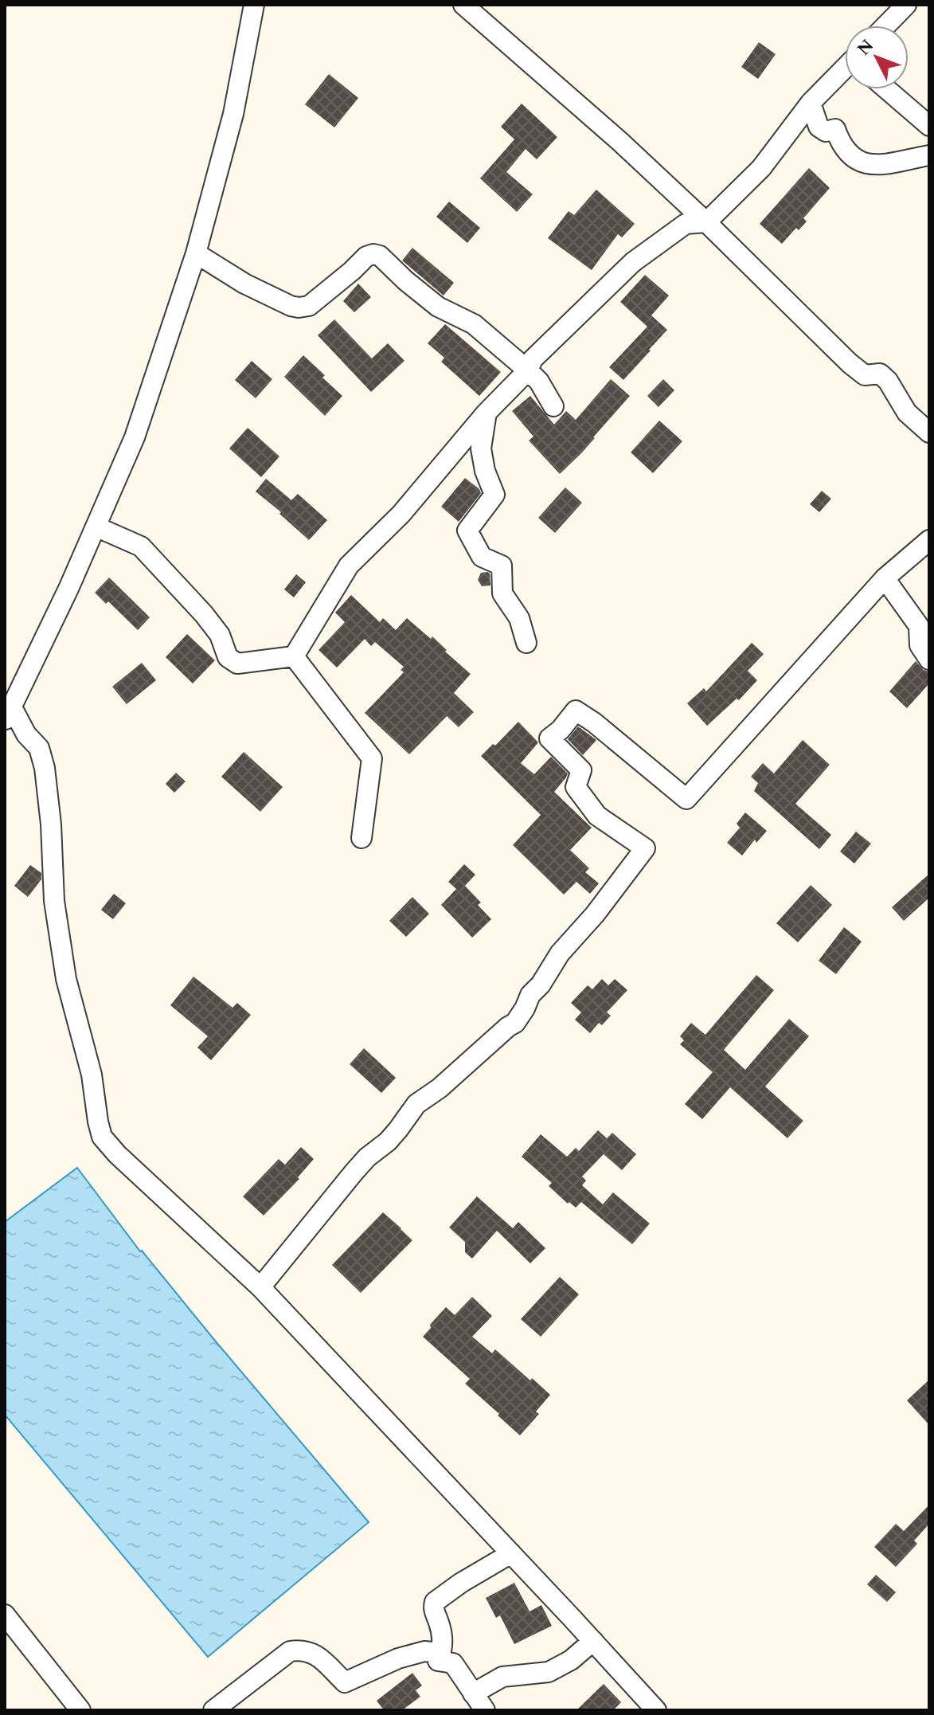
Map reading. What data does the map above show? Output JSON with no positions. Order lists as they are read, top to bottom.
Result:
{
  "north": "top left"
}
